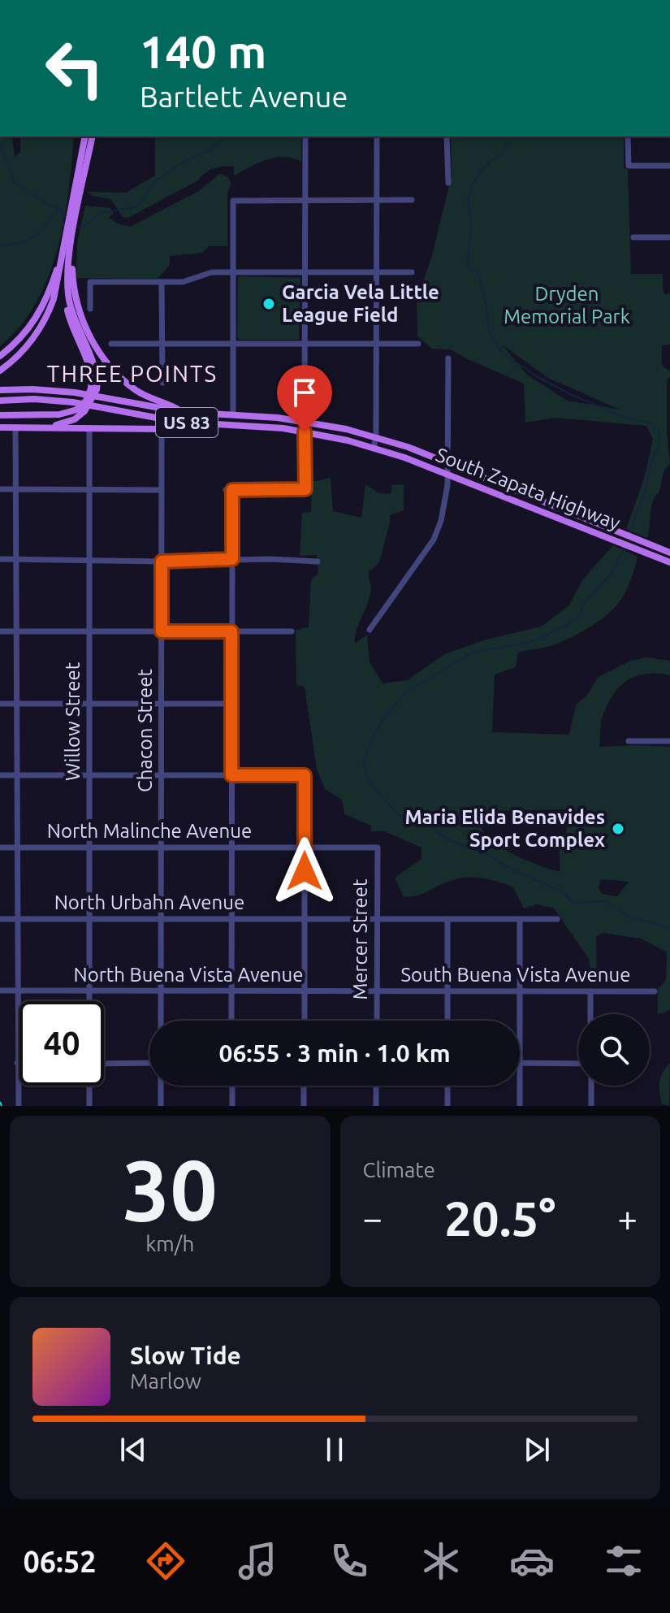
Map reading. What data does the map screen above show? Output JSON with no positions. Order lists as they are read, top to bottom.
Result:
{
  "streets": {
    "main road": ["US 83", "South Zapata Highway"],
    "street": [
      "Willow Street",
      "Chacon Street",
      "North Malinche Avenue",
      "North Urbahn Avenue",
      "Mercer Street",
      "North Buena Vista Avenue",
      "South Buena Vista Avenue"
    ]
  },
  "crossings": [
    ["US 83", "South Zapata Highway"],
    ["Willow Street", "North Malinche Avenue"],
    ["Willow Street", "North Urbahn Avenue"],
    ["Willow Street", "North Buena Vista Avenue"],
    ["Chacon Street", "North Malinche Avenue"],
    ["Chacon Street", "North Urbahn Avenue"],
    ["Chacon Street", "North Buena Vista Avenue"],
    ["North Malinche Avenue", "Mercer Street"],
    ["North Urbahn Avenue", "Mercer Street"],
    ["Mercer Street", "North Buena Vista Avenue"],
    ["Mercer Street", "South Buena Vista Avenue"],
    ["North Buena Vista Avenue", "South Buena Vista Avenue"]
  ],
  "districts": ["THREE POINTS"],
  "parks": ["Dryden Memorial Park"],
  "places": ["Garcia Vela Little League Field", "Maria Elida Benavides Sport Complex"],
  "page": {
    "turn": ["140 m", "Bartlett Avenue"],
    "limit": "40",
    "trip": "06:55 · 3 min · 1.0 km",
    "tile": [
      ["30", "km/h"],
      "Climate"
    ],
    "heat": ["−", "20.5°", "+"],
    "song": ["Slow Tide", "Marlow"],
    "tabs": "06:52"
  }
}
